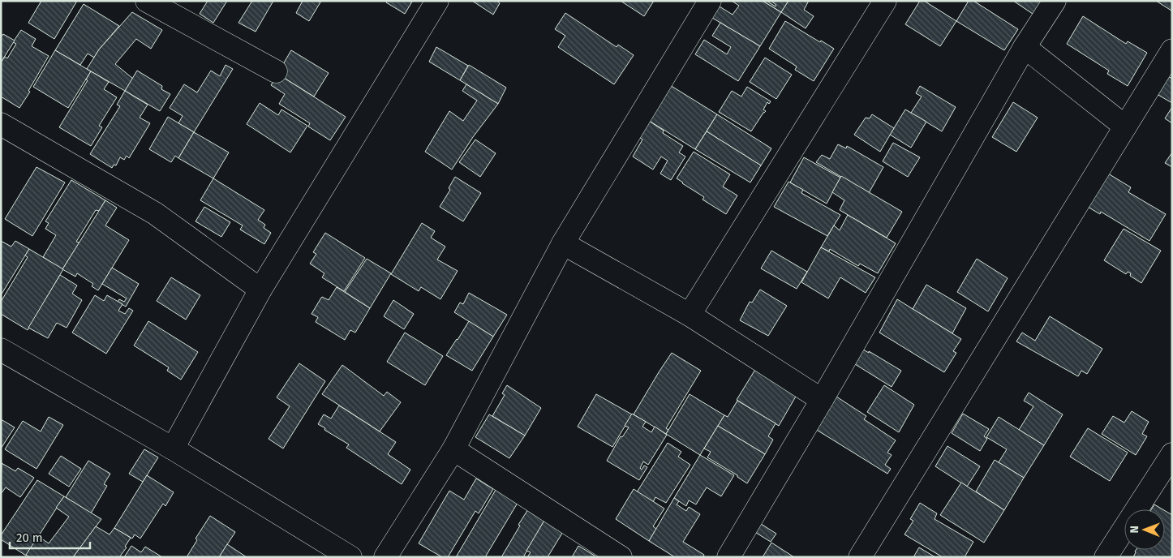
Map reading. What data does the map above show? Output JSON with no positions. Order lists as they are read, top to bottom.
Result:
{
  "scale_bar": "20 m",
  "north": "left"
}
